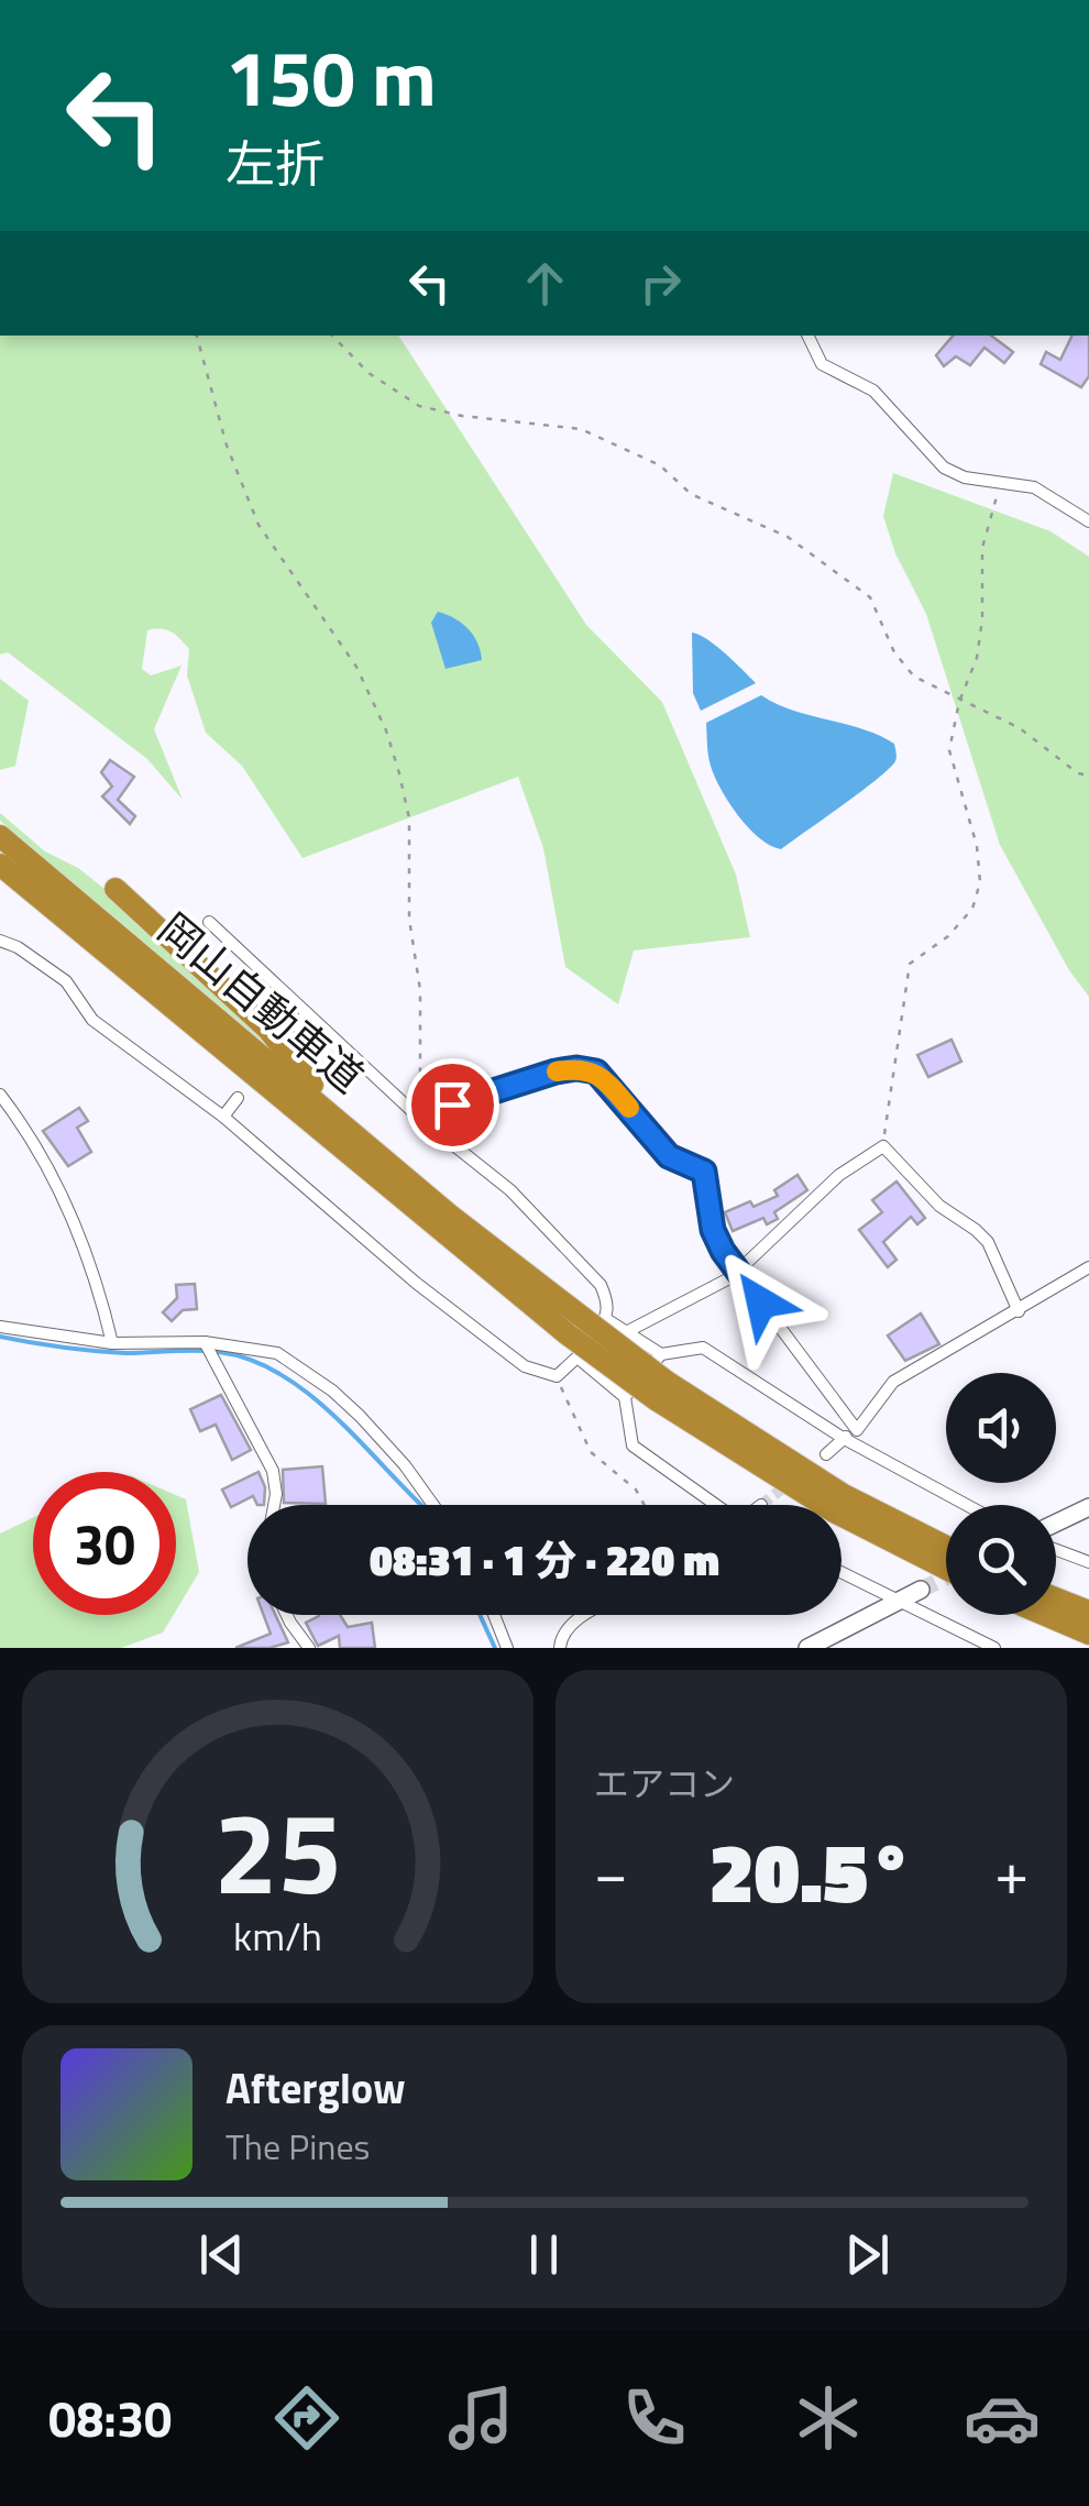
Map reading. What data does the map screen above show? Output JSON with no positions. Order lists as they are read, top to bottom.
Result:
{
  "streets": {
    "highway": ["岡山自動車道"]
  },
  "page": {
    "turn": ["150 m", "左折"],
    "limit": "30",
    "trip": "08:31 · 1 分 · 220 m",
    "tile": "エアコン",
    "heat": ["−", "20.5°", "+"],
    "song": ["Afterglow", "The Pines"],
    "tabs": "08:30",
    "gauge": ["25", "km/h"]
  }
}
